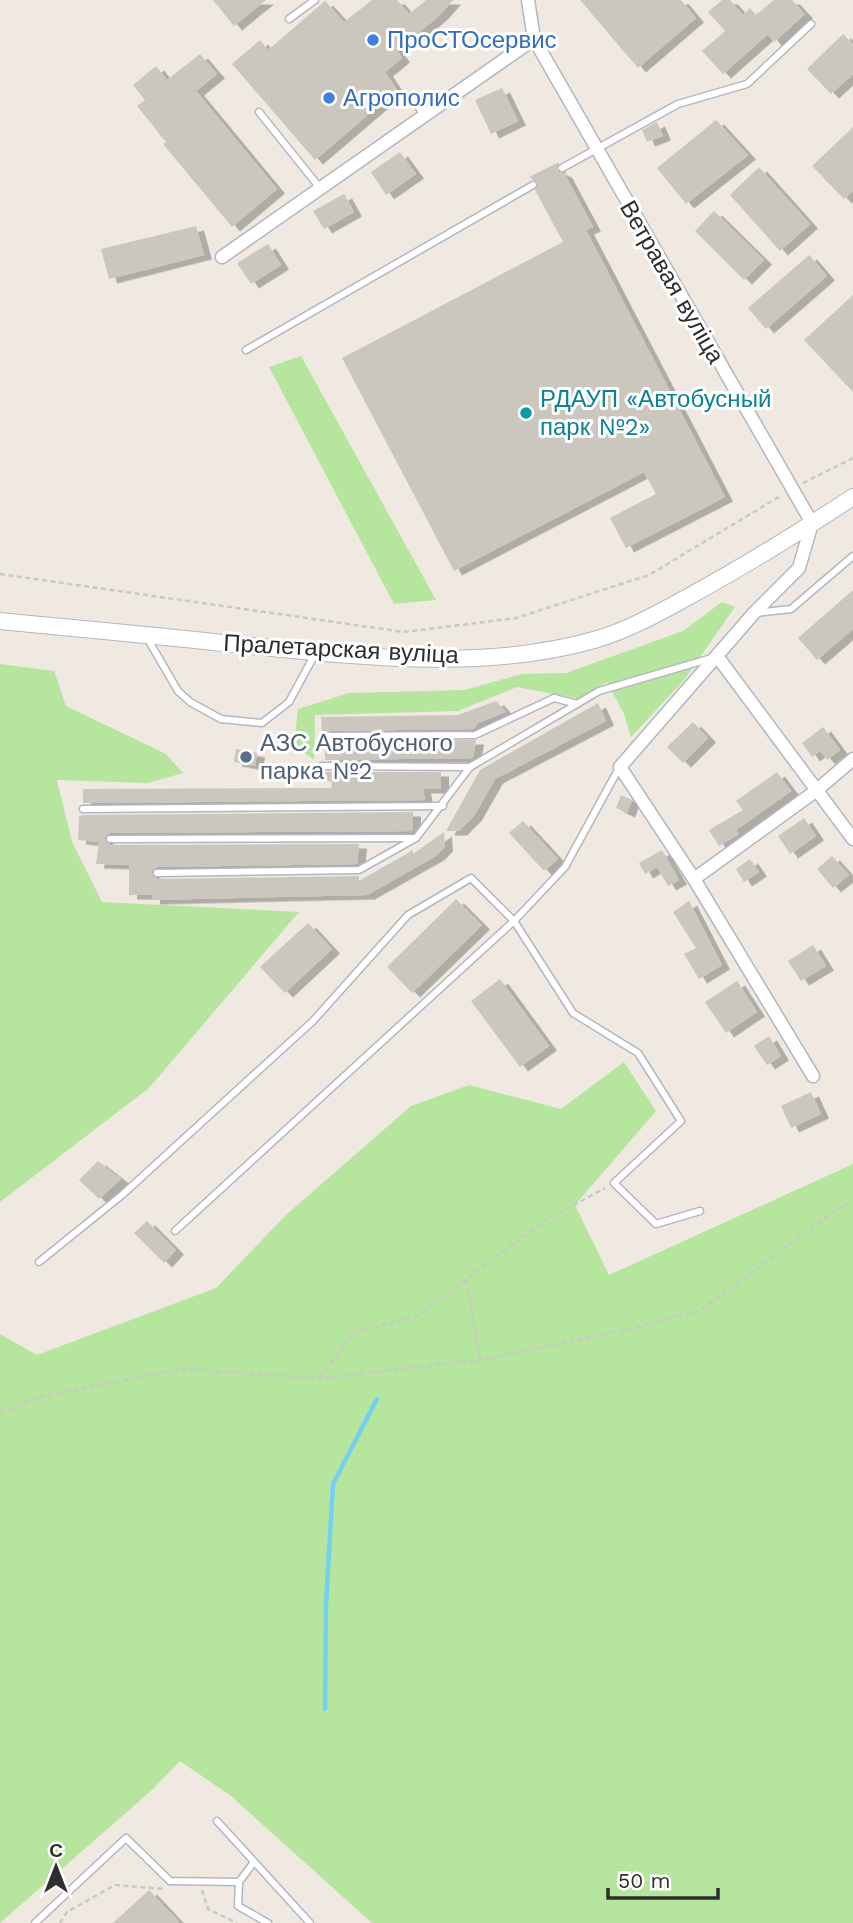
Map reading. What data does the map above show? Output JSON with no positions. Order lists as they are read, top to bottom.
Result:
{
  "streets": {
    "main road": ["Пралетарская вуліца"],
    "street": ["Ветравая вуліца"]
  },
  "crossings": [
    ["Ветравая вуліца", "Пралетарская вуліца"]
  ],
  "places": [
    "ПроСТОсервис",
    "Агрополис",
    "РДАУП «Автобусный парк №2»",
    "АЗС Автобусного парка №2"
  ],
  "scale_bar": "50 m",
  "north": "top"
}
